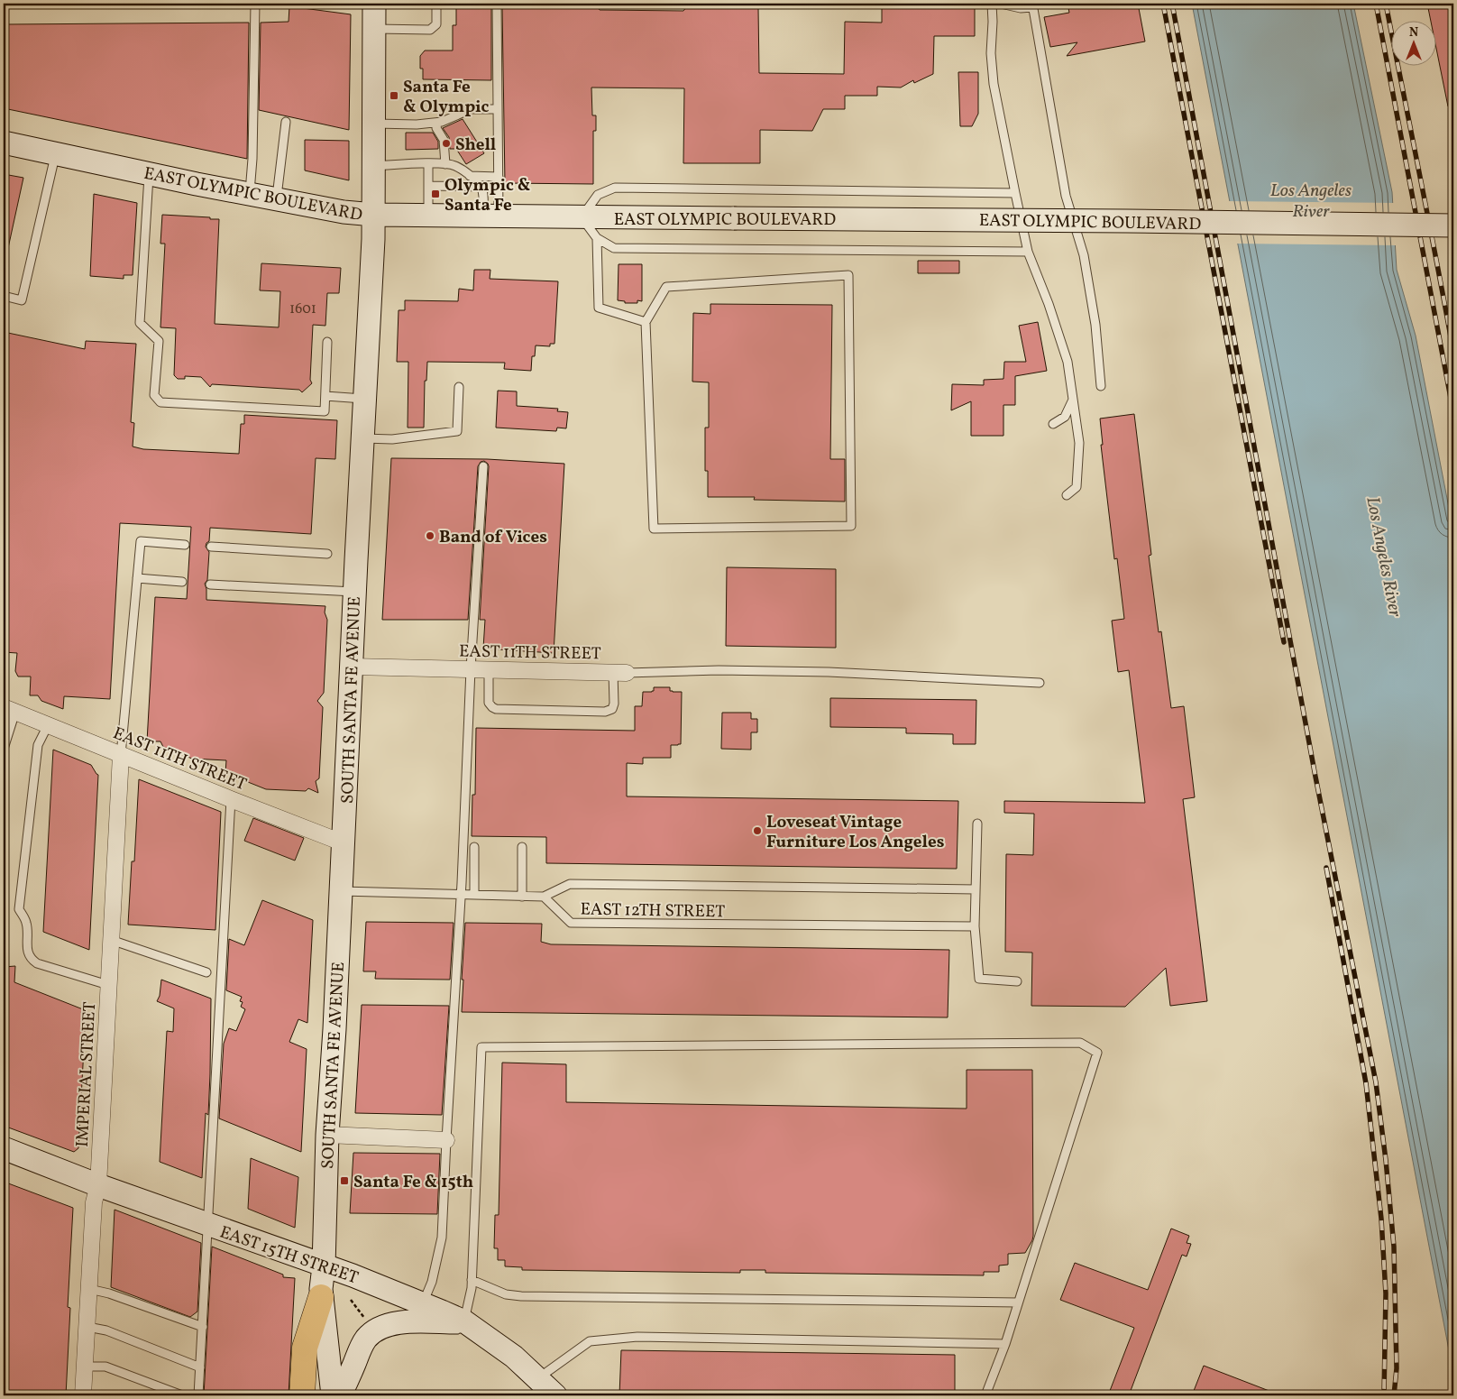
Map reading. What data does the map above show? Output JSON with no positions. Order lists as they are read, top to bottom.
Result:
{
  "streets": {
    "main road": ["EAST OLYMPIC BOULEVARD", "SOUTH SANTA FE AVENUE", "EAST 15TH STREET"],
    "street": ["EAST 11TH STREET", "IMPERIAL STREET"],
    "lane": ["EAST 12TH STREET"]
  },
  "crossings": [
    ["EAST OLYMPIC BOULEVARD", "SOUTH SANTA FE AVENUE"],
    ["EAST 11TH STREET", "SOUTH SANTA FE AVENUE"],
    ["EAST 11TH STREET", "IMPERIAL STREET"],
    ["SOUTH SANTA FE AVENUE", "EAST 15TH STREET"],
    ["IMPERIAL STREET", "EAST 15TH STREET"]
  ],
  "water": ["Los Angeles River"],
  "places": {
    "transit": ["Santa Fe & Olympic", "Olympic & Santa Fe", "Santa Fe & 15th"],
    "other": ["Shell", "Band of Vices", "Loveseat Vintage Furniture Los Angeles"]
  },
  "house_numbers": ["1601"],
  "north": "top"
}
